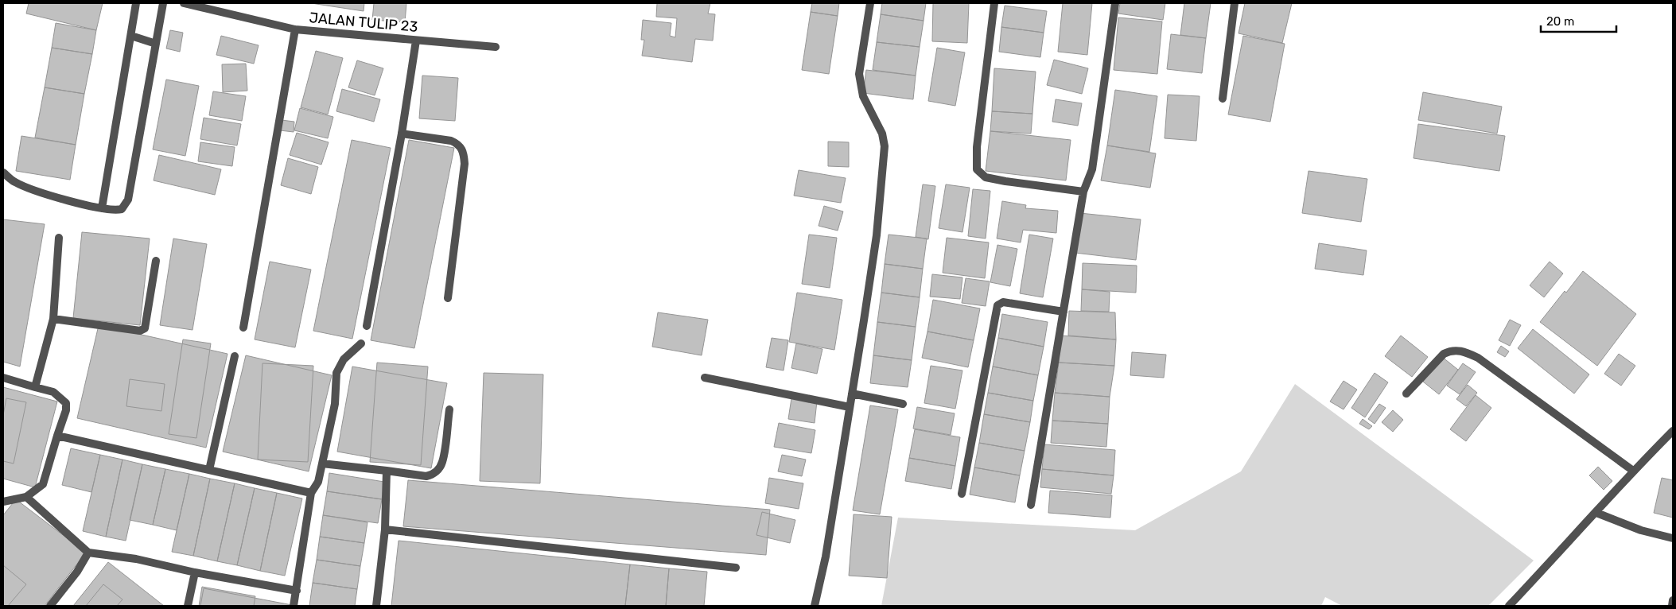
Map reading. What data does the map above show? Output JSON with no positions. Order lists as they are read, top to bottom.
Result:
{
  "streets": {
    "street": ["JALAN TULIP 23"]
  },
  "scale_bar": "20 m"
}
